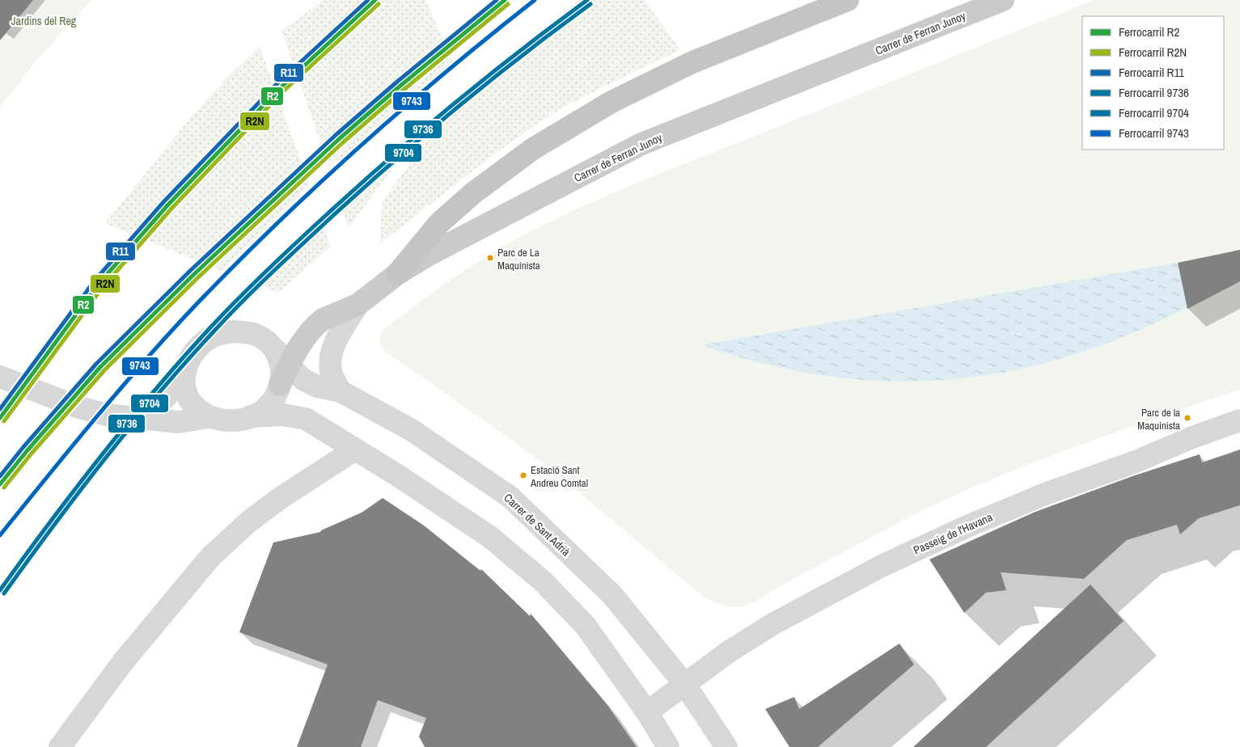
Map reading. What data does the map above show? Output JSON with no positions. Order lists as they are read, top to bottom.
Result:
{
  "streets": {
    "main road": ["Carrer de Ferran Junoy"],
    "street": ["Carrer de Sant Adrià", "Passeig de l'Havana"]
  },
  "crossings": [
    ["Carrer de Ferran Junoy", "Carrer de Sant Adrià"],
    ["Carrer de Sant Adrià", "Passeig de l'Havana"]
  ],
  "parks": ["Jardins del Reg"],
  "places": ["Parc de La Maquinista", "Parc de la Maquinista", "Estació Sant Andreu Comtal"],
  "lines": [
    "rail line R2",
    "rail line R11",
    "rail line 9736",
    "rail line 9743",
    "rail line R2N",
    "rail line 9704"
  ],
  "legend": [
    "Ferrocarril R2",
    "Ferrocarril R2N",
    "Ferrocarril R11",
    "Ferrocarril 9736",
    "Ferrocarril 9704",
    "Ferrocarril 9743"
  ]
}
